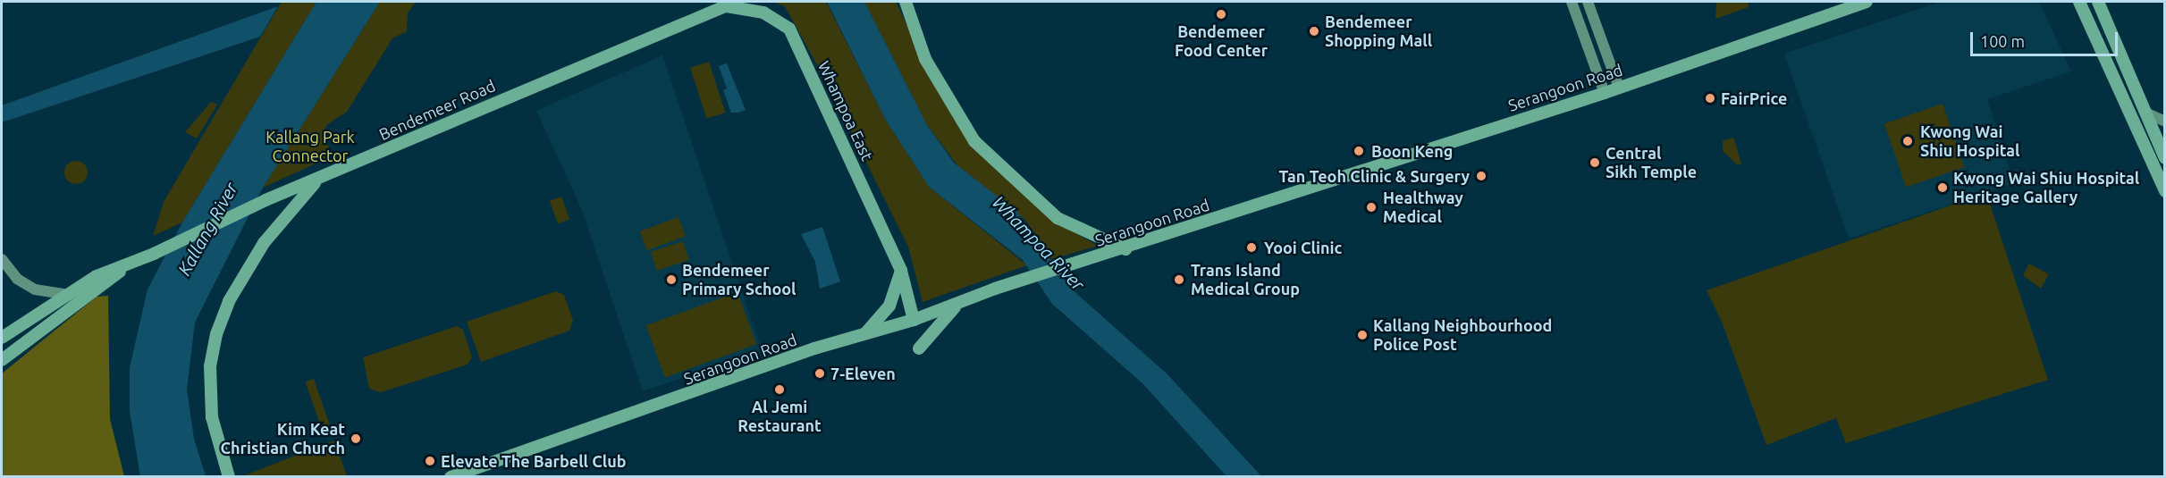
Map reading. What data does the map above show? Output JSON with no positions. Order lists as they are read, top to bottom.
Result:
{
  "streets": {
    "main road": ["Serangoon Road", "Bendemeer Road", "Whampoa East"]
  },
  "crossings": [
    ["Serangoon Road", "Whampoa East"],
    ["Bendemeer Road", "Whampoa East"]
  ],
  "water": ["Kallang River", "Whampoa River"],
  "parks": ["Kallang Park Connector"],
  "places": [
    "Bendemeer Food Center",
    "Bendemeer Shopping Mall",
    "FairPrice",
    "Kwong Wai Shiu Hospital",
    "Boon Keng",
    "Central Sikh Temple",
    "Tan Teoh Clinic & Surgery",
    "Kwong Wai Shiu Hospital Heritage Gallery",
    "Healthway Medical",
    "Yooi Clinic",
    "Bendemeer Primary School",
    "Trans Island Medical Group",
    "Kallang Neighbourhood Police Post",
    "7-Eleven",
    "Al Jemi Restaurant",
    "Kim Keat Christian Church",
    "Elevate The Barbell Club"
  ],
  "scale_bar": "100 m"
}
